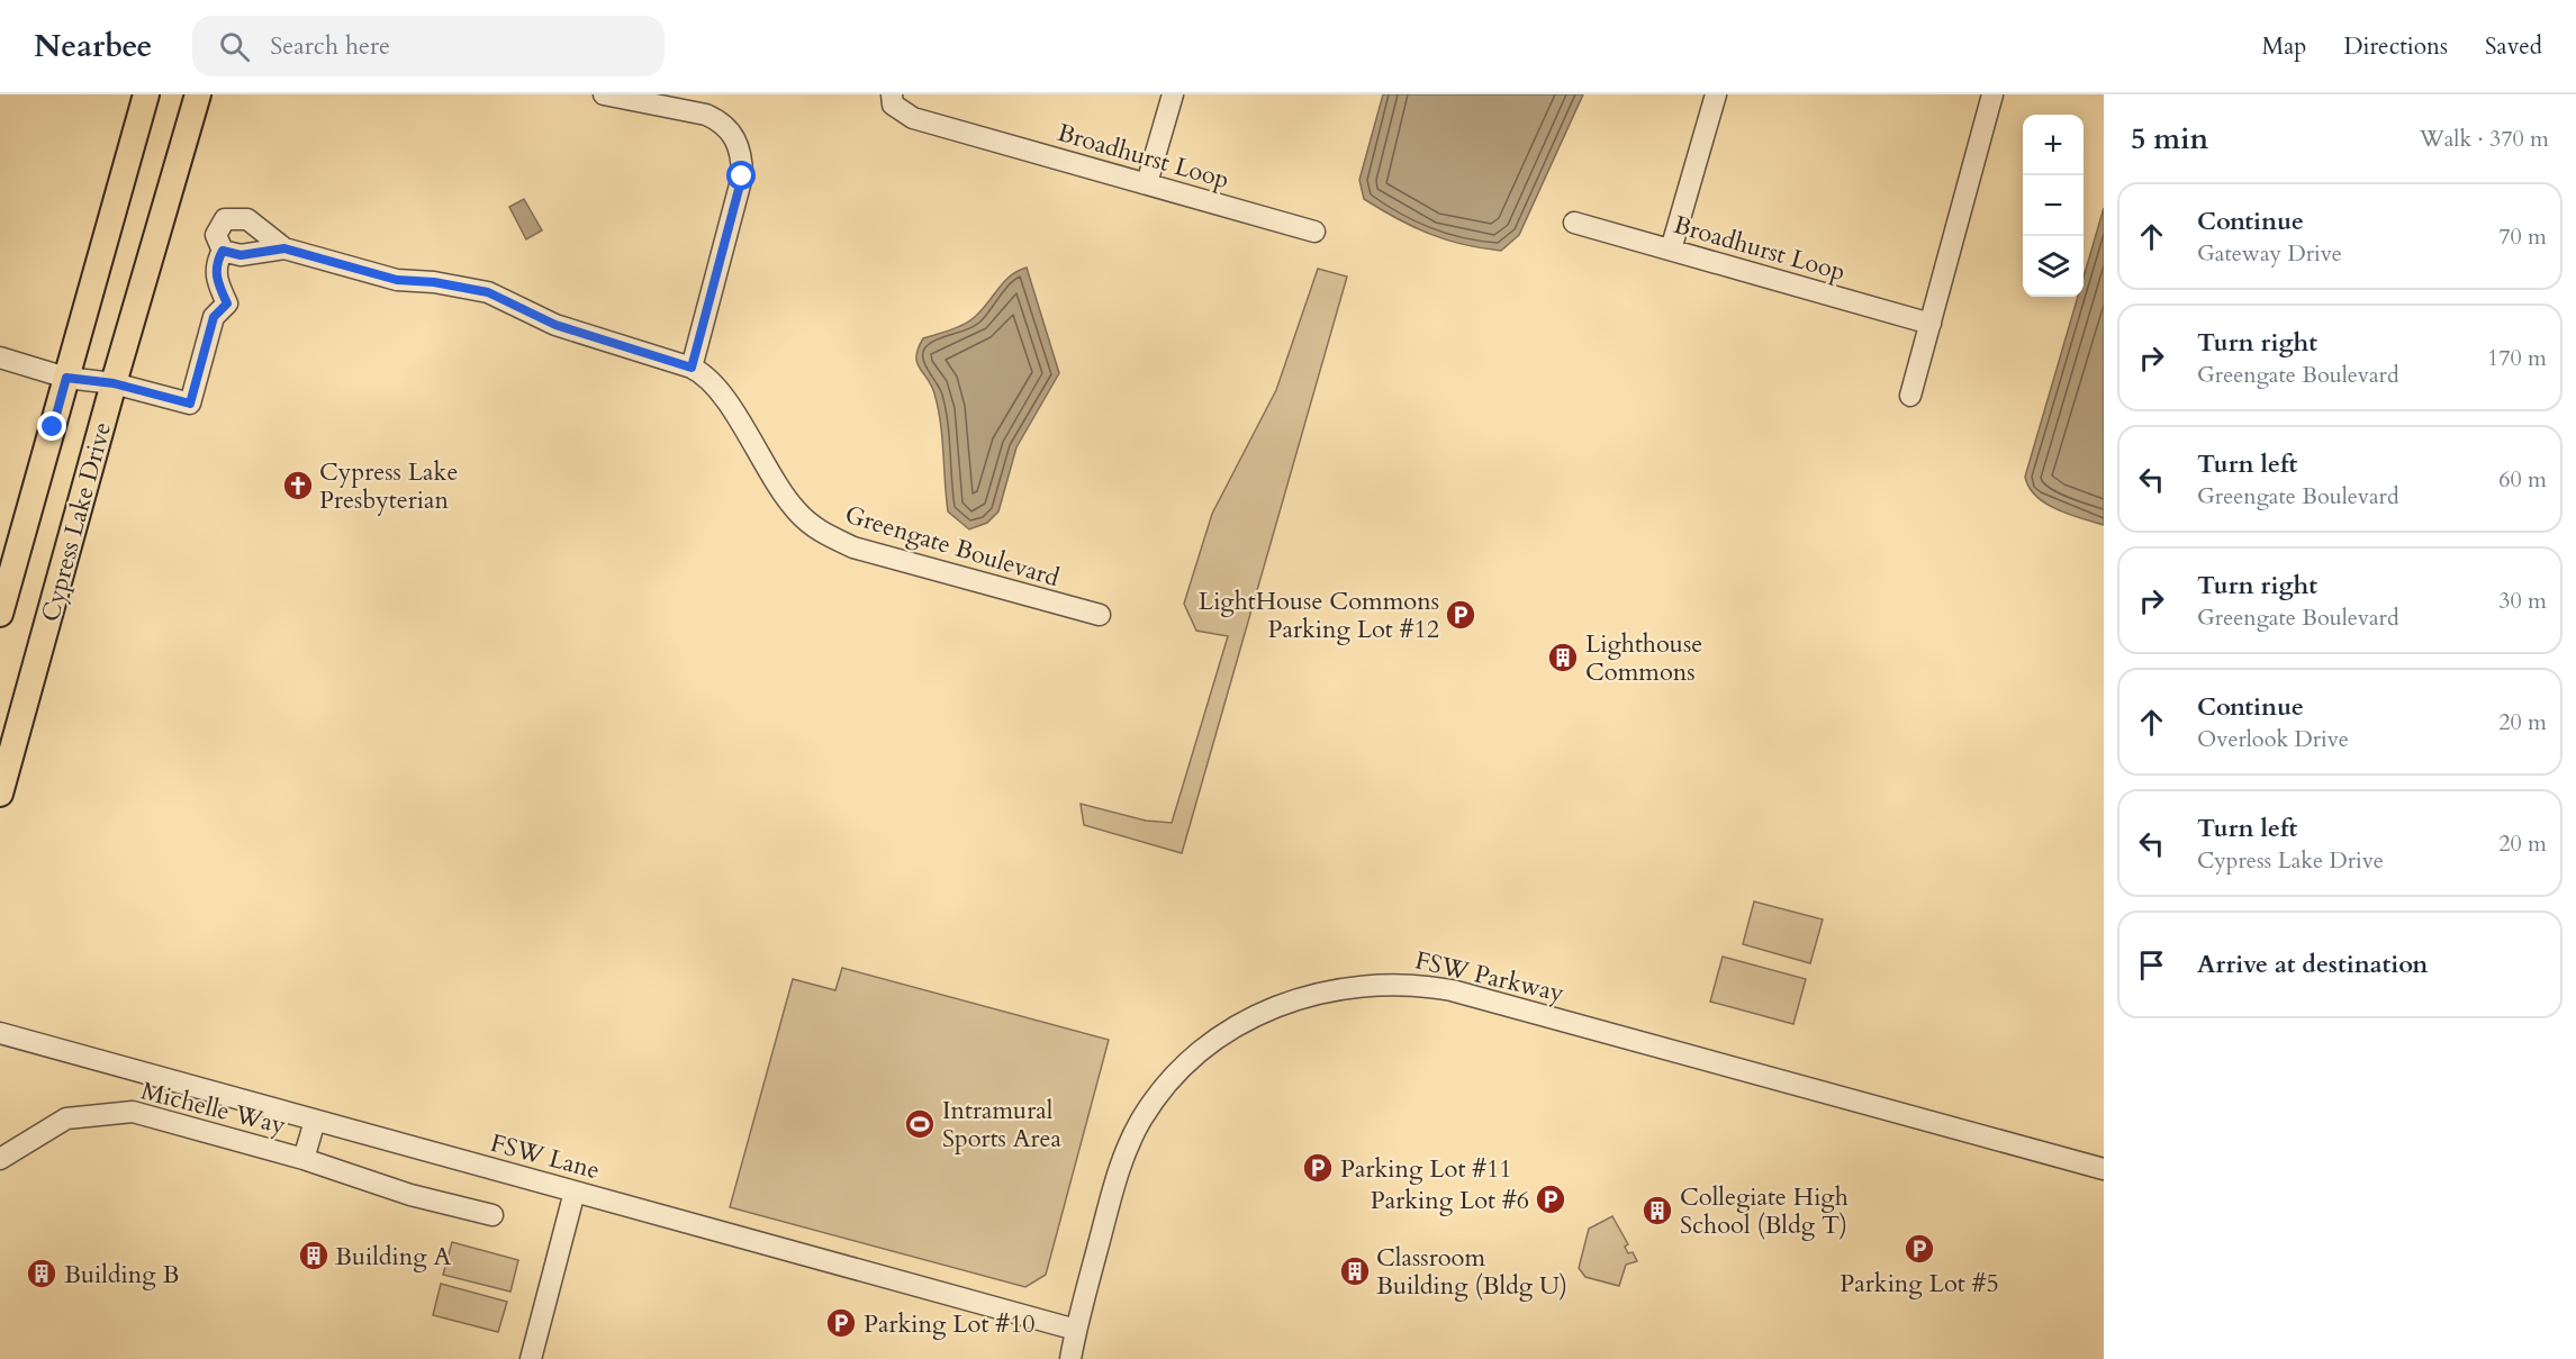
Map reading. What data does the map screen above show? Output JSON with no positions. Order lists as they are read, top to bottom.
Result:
{
  "streets": {
    "main road": ["Cypress Lake Drive"],
    "street": [
      "Broadhurst Loop",
      "Greengate Boulevard",
      "FSW Parkway",
      "Michelle Way",
      "FSW Lane"
    ]
  },
  "crossings": [
    ["Cypress Lake Drive", "Greengate Boulevard"],
    ["FSW Parkway", "FSW Lane"],
    ["Michelle Way", "FSW Lane"]
  ],
  "places": {
    "church": ["Cypress Lake Presbyterian"],
    "parking": [
      "LightHouse Commons Parking Lot #12",
      "Parking Lot #11",
      "Parking Lot #6",
      "Parking Lot #5",
      "Parking Lot #10"
    ],
    "building": [
      "Lighthouse Commons",
      "Collegiate High School (Bldg T)",
      "Building A",
      "Classroom Building (Bldg U)",
      "Building B"
    ],
    "sports": ["Intramural Sports Area"]
  },
  "page": {
    "header": "Nearbee",
    "search": "Search here",
    "nav": ["Map", "Directions", "Saved"],
    "heading": ["5 min", "Walk · 370 m"],
    "map_buttons": ["+", "−"],
    "list": [
      ["Continue", "Gateway Drive", "70 m"],
      ["Turn right", "Greengate Boulevard", "170 m"],
      ["Turn left", "Greengate Boulevard", "60 m"],
      ["Turn right", "Greengate Boulevard", "30 m"],
      ["Continue", "Overlook Drive", "20 m"],
      ["Turn left", "Cypress Lake Drive", "20 m"],
      "Arrive at destination"
    ]
  }
}
